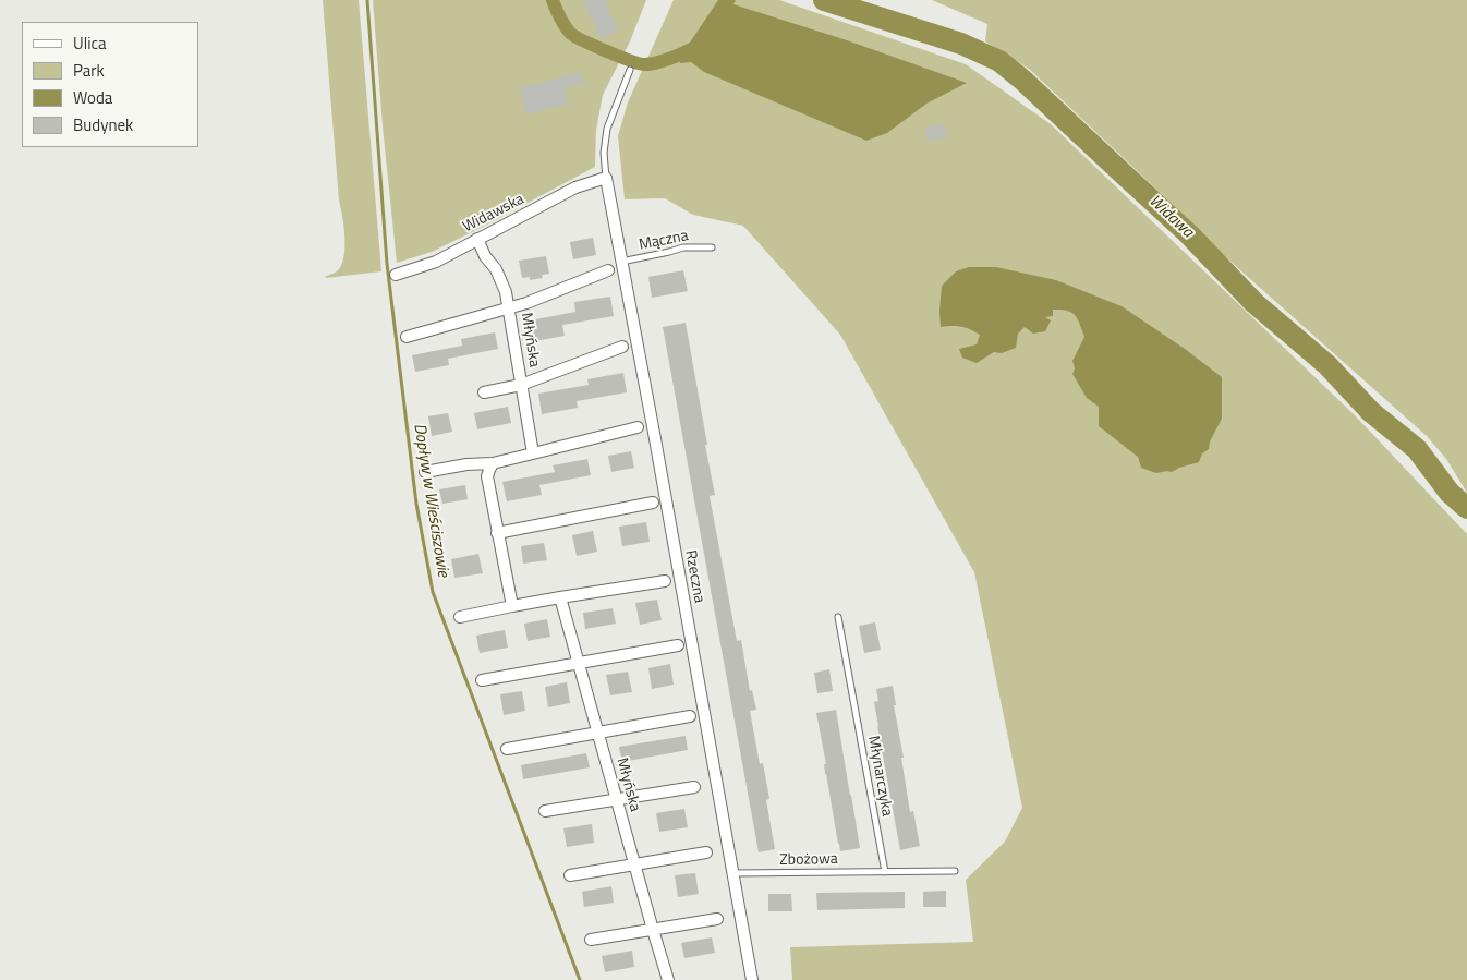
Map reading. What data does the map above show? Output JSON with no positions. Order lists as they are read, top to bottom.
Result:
{
  "streets": {
    "street": ["Widawska", "Młyńska", "Rzeczna"],
    "lane": ["Mączna", "Młynarczyka", "Zbożowa"]
  },
  "crossings": [
    ["Widawska", "Młyńska"],
    ["Widawska", "Rzeczna"],
    ["Mączna", "Rzeczna"],
    ["Rzeczna", "Zbożowa"],
    ["Młynarczyka", "Zbożowa"]
  ],
  "water": ["Widawa", "Dopływ w Wieściszowie"],
  "legend": [
    "Ulica",
    "Park",
    "Woda",
    "Budynek"
  ]
}
